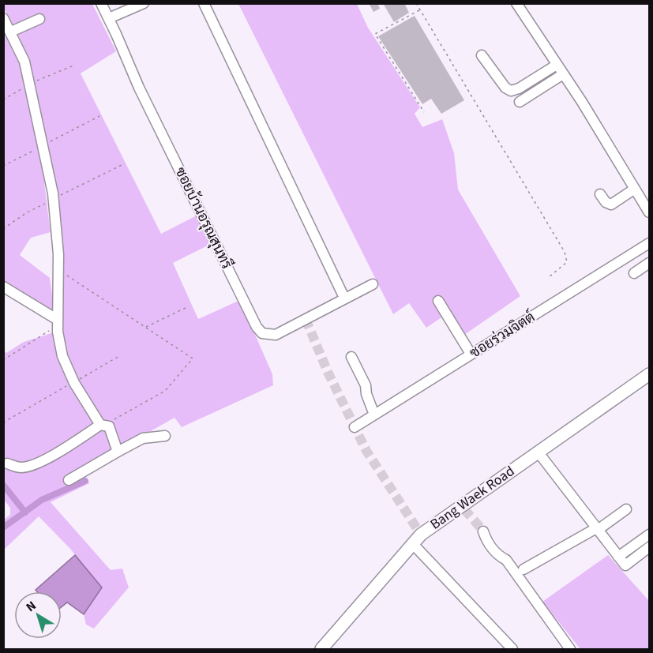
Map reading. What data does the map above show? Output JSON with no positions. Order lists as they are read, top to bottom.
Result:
{
  "streets": {
    "main road": ["Bang Waek Road"],
    "street": ["ซอยบ้านอรุณสุนทรี", "ซอยร่วมจิตต์"]
  },
  "north": "top left"
}
